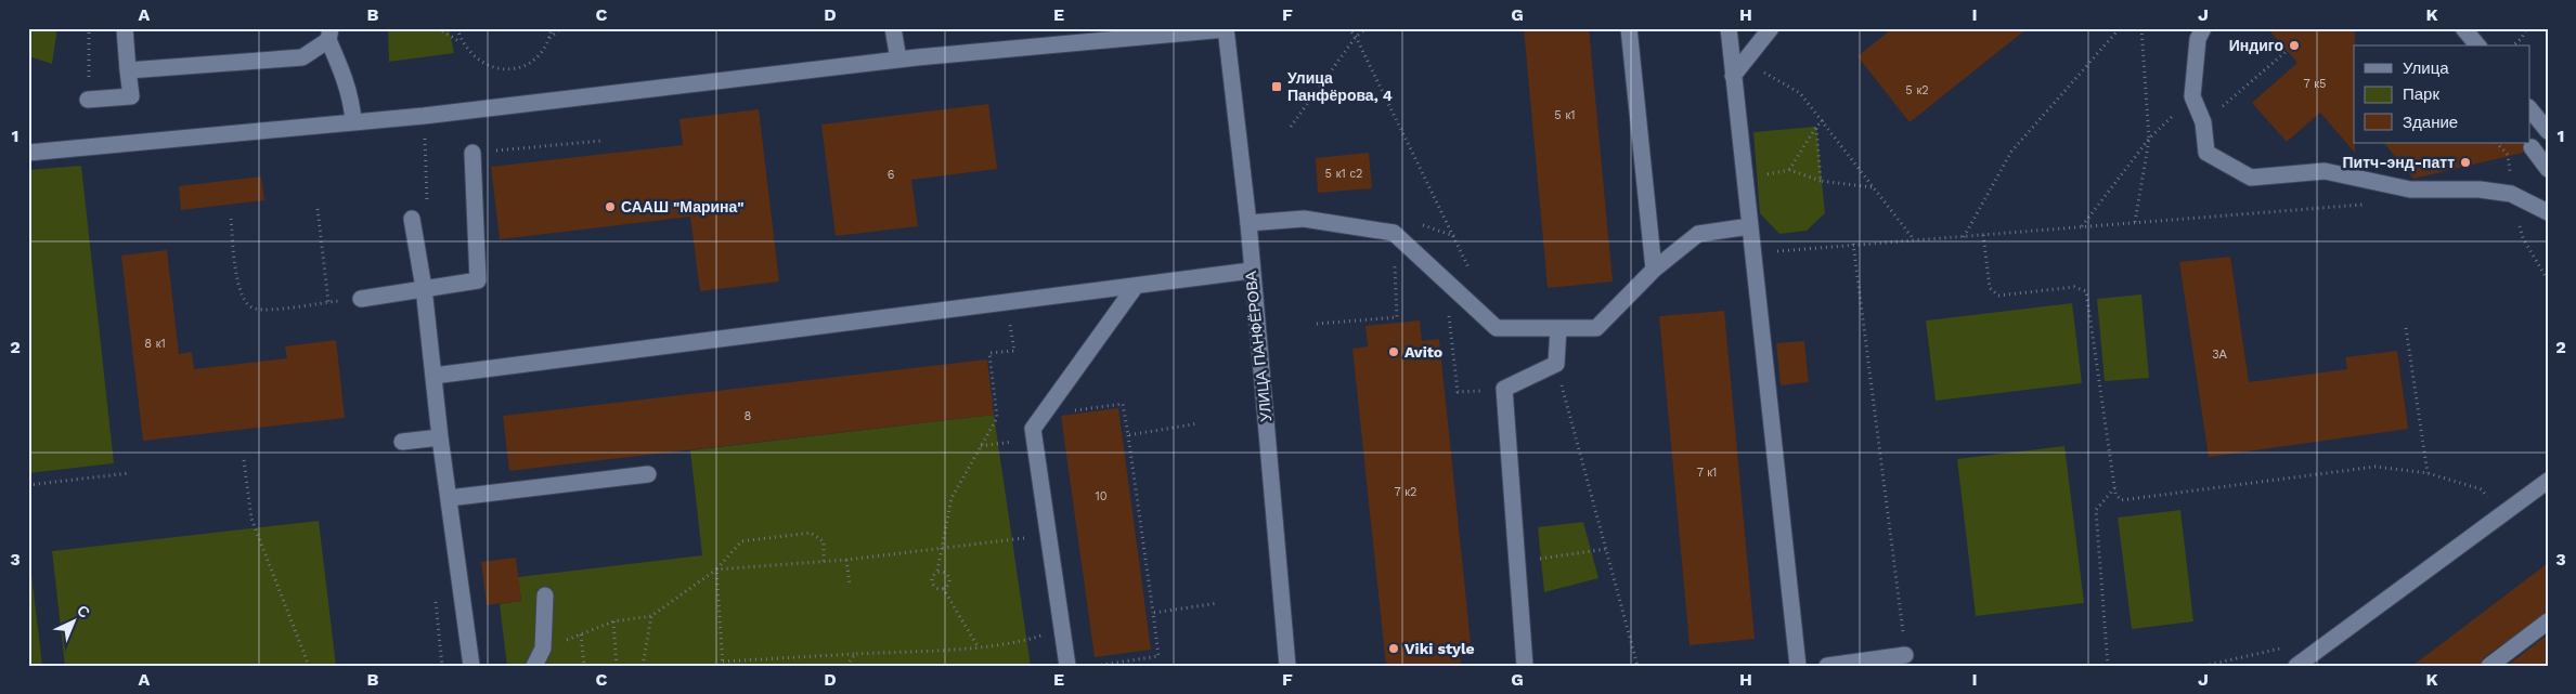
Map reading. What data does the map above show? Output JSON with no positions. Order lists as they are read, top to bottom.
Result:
{
  "streets": {
    "street": ["УЛИЦА ПАНФЁРОВА"]
  },
  "places": {
    "other": [
      "Индиго",
      "Питч-энд-патт",
      "СААШ \"Марина\"",
      "Avito",
      "Viki style"
    ],
    "transit": ["Улица Панфёрова, 4"]
  },
  "house_numbers": [
    "7 к5",
    "5 к2",
    "5 к1",
    "5 к1 с2",
    "6",
    "8 к1",
    "3А",
    "8",
    "7 к1",
    "7 к2",
    "10"
  ],
  "legend": ["Улица", "Парк", "Здание"],
  "north": "top right",
  "grid": {
    "columns": [
      "A",
      "B",
      "C",
      "D",
      "E",
      "F",
      "G",
      "H",
      "I",
      "J",
      "K"
    ],
    "rows": ["1", "2", "3"]
  }
}
